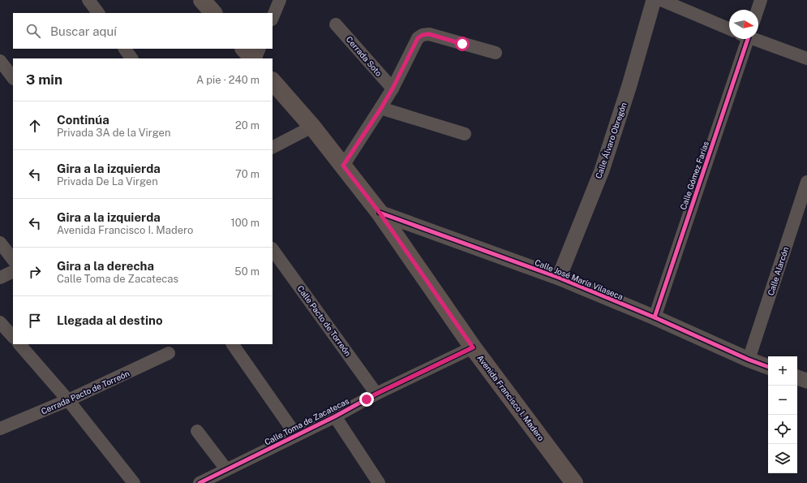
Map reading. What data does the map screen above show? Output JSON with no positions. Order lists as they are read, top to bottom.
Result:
{
  "streets": {
    "main road": ["Avenida Francisco I. Madero"],
    "street": [
      "Cerrada Soto",
      "Calle Álvaro Obregón",
      "Calle Gómez Farías",
      "Calle Alarcón",
      "Calle José María Vilaseca",
      "Calle Pacto de Torreón",
      "Cerrada Pacto de Torreón",
      "Calle Toma de Zacatecas"
    ]
  },
  "crossings": [
    ["Calle Álvaro Obregón", "Calle José María Vilaseca"],
    ["Calle Gómez Farías", "Calle José María Vilaseca"],
    ["Calle Alarcón", "Calle José María Vilaseca"],
    ["Calle José María Vilaseca", "Avenida Francisco I. Madero"],
    ["Calle Pacto de Torreón", "Calle Toma de Zacatecas"],
    ["Avenida Francisco I. Madero", "Calle Toma de Zacatecas"]
  ],
  "north": "right",
  "page": {
    "search": "Buscar aquí",
    "heading": ["3 min", "A pie · 240 m"],
    "list": [
      ["Continúa", "Privada 3A de la Virgen", "20 m"],
      ["Gira a la izquierda", "Privada De La Virgen", "70 m"],
      ["Gira a la izquierda", "Avenida Francisco I. Madero", "100 m"],
      ["Gira a la derecha", "Calle Toma de Zacatecas", "50 m"],
      "Llegada al destino"
    ],
    "map_buttons": ["+", "−"]
  }
}
